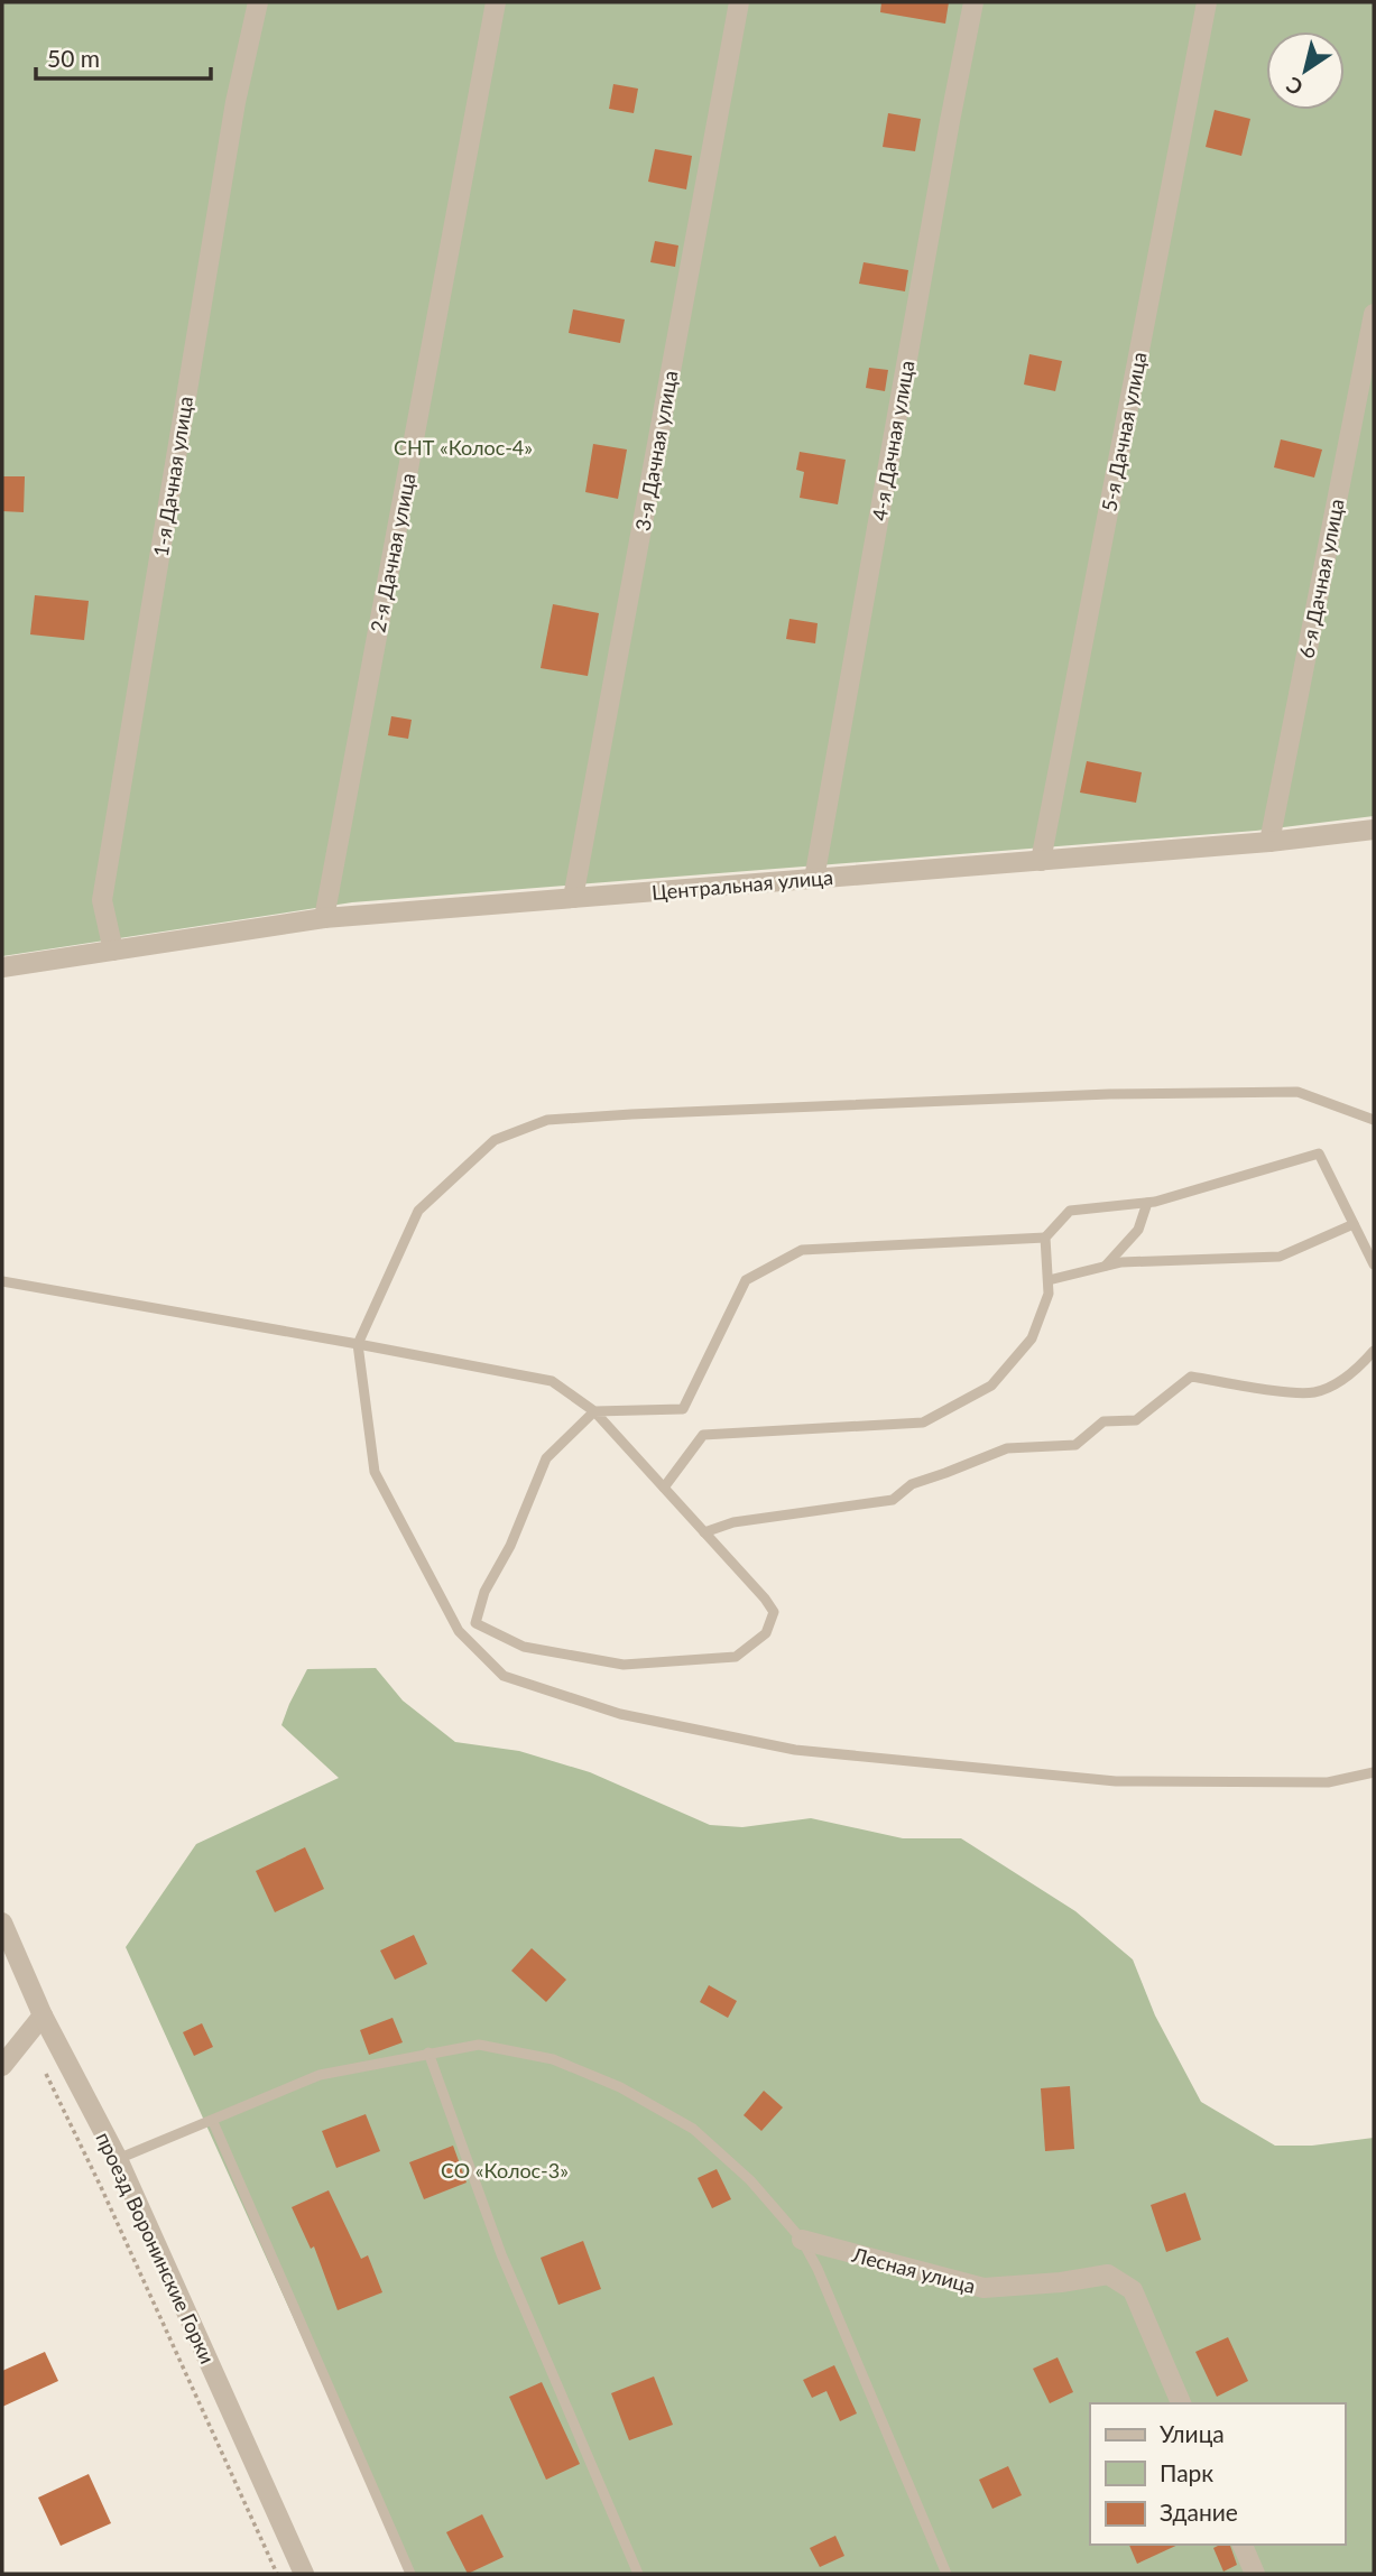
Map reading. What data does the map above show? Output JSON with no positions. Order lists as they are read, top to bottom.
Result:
{
  "streets": {
    "street": [
      "5-я Дачная улица",
      "4-я Дачная улица",
      "3-я Дачная улица",
      "1-я Дачная улица",
      "2-я Дачная улица",
      "6-я Дачная улица",
      "Центральная улица",
      "проезд Воронинские Горки",
      "Лесная улица"
    ]
  },
  "crossings": [
    ["5-я Дачная улица", "Центральная улица"],
    ["4-я Дачная улица", "Центральная улица"],
    ["3-я Дачная улица", "Центральная улица"],
    ["1-я Дачная улица", "Центральная улица"],
    ["2-я Дачная улица", "Центральная улица"],
    ["6-я Дачная улица", "Центральная улица"]
  ],
  "parks": ["СНТ «Колос-4»", "СО «Колос-3»"],
  "legend": ["Улица", "Парк", "Здание"],
  "scale_bar": "50 m",
  "north": "bottom left"
}
